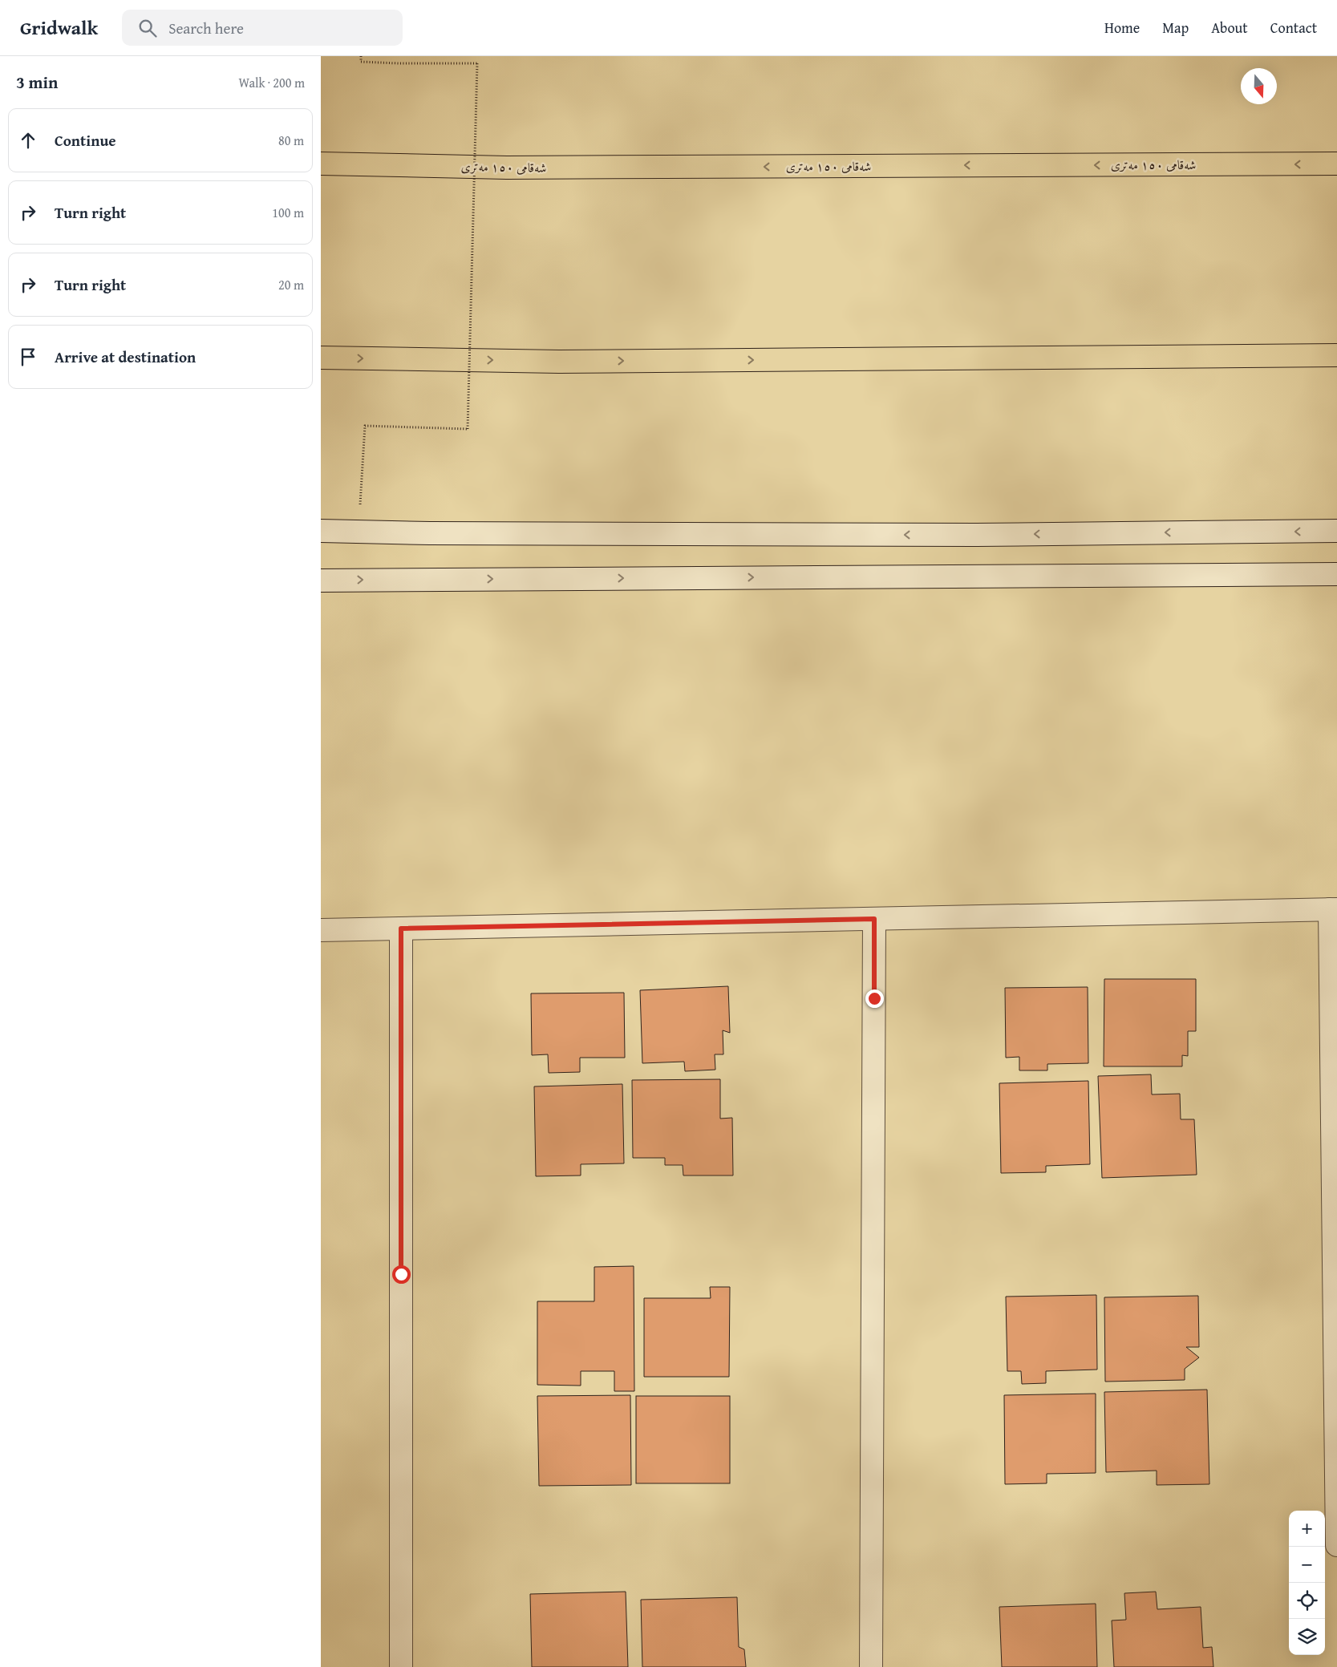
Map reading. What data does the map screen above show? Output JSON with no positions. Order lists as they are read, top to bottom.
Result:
{
  "streets": {
    "highway": ["شەقامی ١٥٠ مەتری"]
  },
  "north": "bottom",
  "page": {
    "header": "Gridwalk",
    "search": "Search here",
    "nav": [
      "Home",
      "Map",
      "About",
      "Contact"
    ],
    "heading": ["3 min", "Walk · 200 m"],
    "list": [
      ["Continue", "80 m"],
      ["Turn right", "100 m"],
      ["Turn right", "20 m"],
      "Arrive at destination"
    ],
    "map_buttons": ["+", "−"]
  }
}
